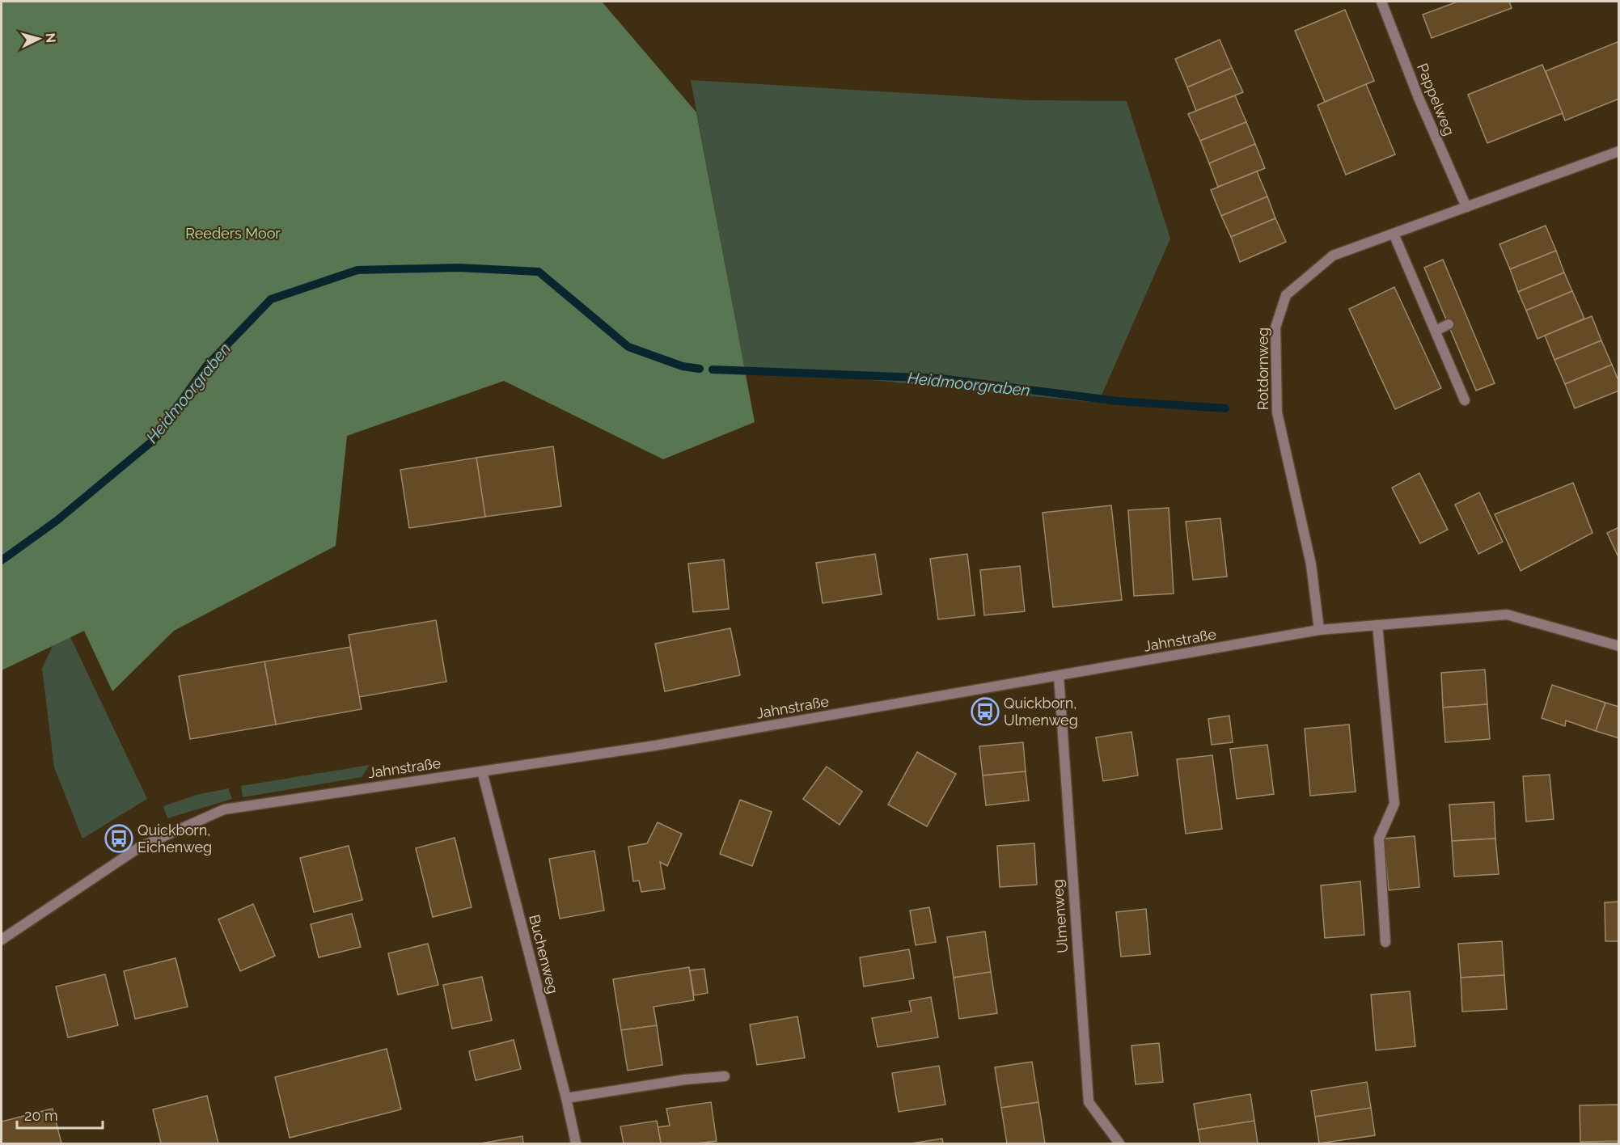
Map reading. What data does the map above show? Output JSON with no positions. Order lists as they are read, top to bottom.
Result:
{
  "streets": {
    "street": [
      "Pappelweg",
      "Rotdornweg",
      "Jahnstraße",
      "Ulmenweg",
      "Buchenweg"
    ]
  },
  "crossings": [
    ["Pappelweg", "Rotdornweg"],
    ["Rotdornweg", "Jahnstraße"],
    ["Jahnstraße", "Ulmenweg"],
    ["Jahnstraße", "Buchenweg"]
  ],
  "water": ["Heidmoorgraben"],
  "parks": ["Reeders Moor"],
  "places": {
    "bus stop": ["Quickborn, Ulmenweg", "Quickborn, Eichenweg"]
  },
  "scale_bar": "20 m",
  "north": "right"
}
